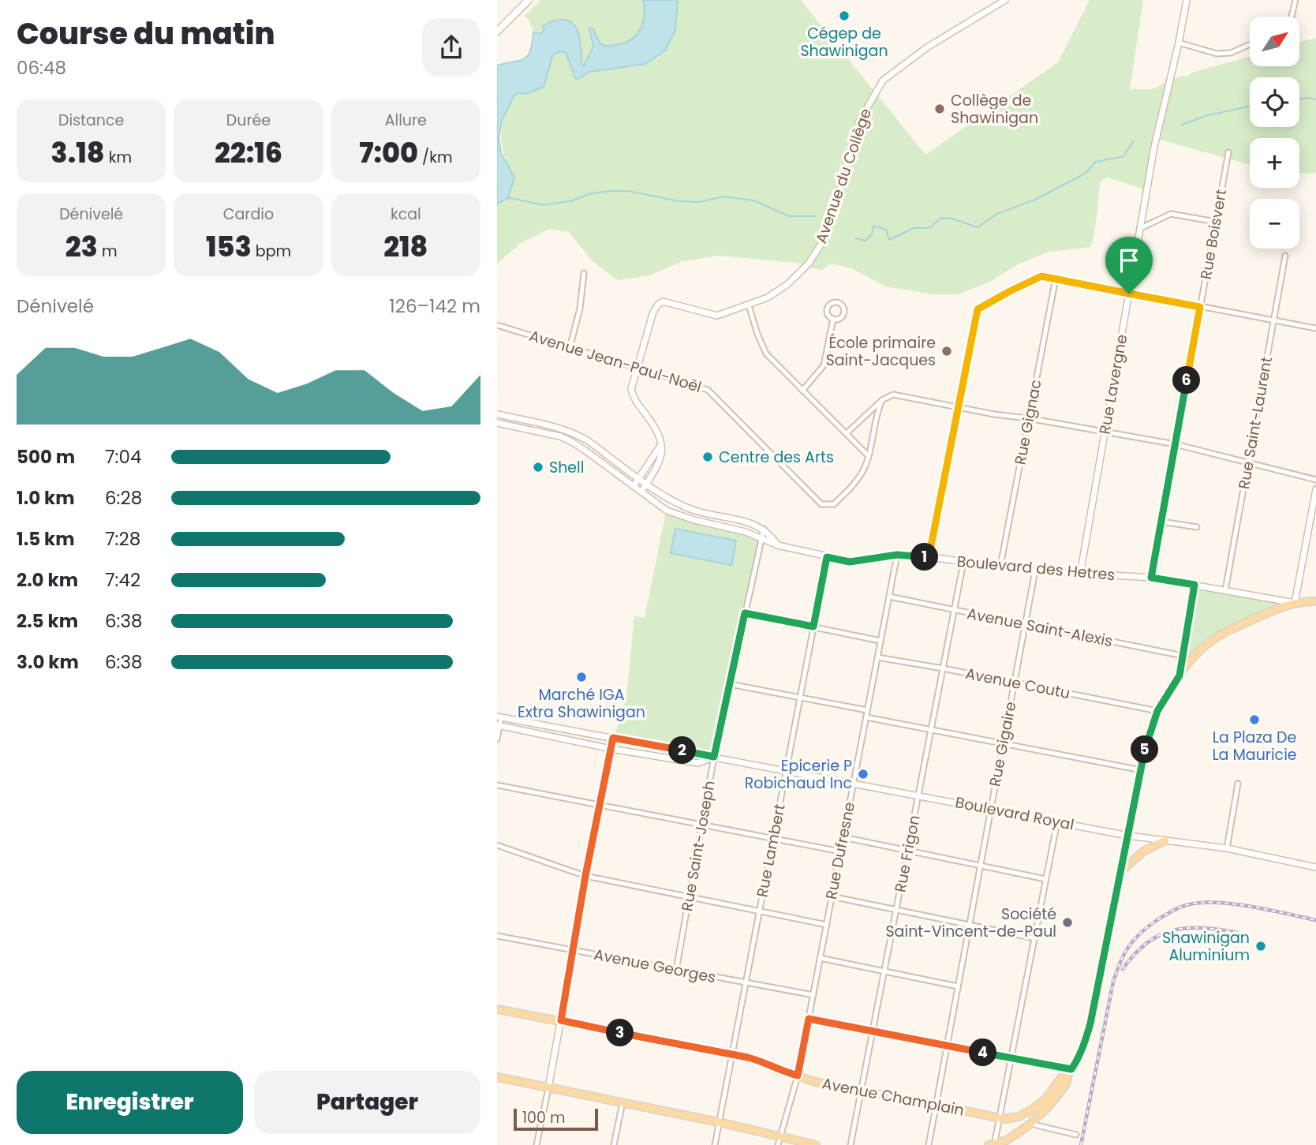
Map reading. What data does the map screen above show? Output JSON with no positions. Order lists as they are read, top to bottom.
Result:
{
  "streets": {
    "main road": ["Avenue Champlain"],
    "street": [
      "Avenue du Collège",
      "Rue Boisvert",
      "Avenue Jean-Paul-Noël",
      "Rue Lavergne",
      "Rue Gignac",
      "Rue Saint-Laurent",
      "Boulevard des Hetres",
      "Avenue Saint-Alexis",
      "Avenue Coutu",
      "Rue Gigaire",
      "Boulevard Royal",
      "Rue Saint-Joseph",
      "Rue Lambert",
      "Rue Dufresne",
      "Rue Frigon",
      "Avenue Georges"
    ]
  },
  "crossings": [
    ["Avenue du Collège", "Avenue Jean-Paul-Noël"],
    ["Rue Boisvert", "Boulevard des Hetres"],
    ["Rue Lavergne", "Boulevard des Hetres"],
    ["Rue Gignac", "Boulevard des Hetres"],
    ["Rue Saint-Laurent", "Boulevard des Hetres"],
    ["Boulevard des Hetres", "Rue Gigaire"],
    ["Boulevard des Hetres", "Rue Saint-Joseph"],
    ["Boulevard des Hetres", "Rue Lambert"],
    ["Boulevard des Hetres", "Rue Dufresne"],
    ["Boulevard des Hetres", "Rue Frigon"],
    ["Avenue Saint-Alexis", "Rue Gigaire"],
    ["Avenue Saint-Alexis", "Rue Dufresne"],
    ["Avenue Saint-Alexis", "Rue Frigon"],
    ["Avenue Coutu", "Rue Gigaire"],
    ["Avenue Coutu", "Rue Dufresne"],
    ["Avenue Coutu", "Rue Frigon"],
    ["Rue Gigaire", "Boulevard Royal"],
    ["Rue Gigaire", "Avenue Champlain"],
    ["Boulevard Royal", "Rue Saint-Joseph"],
    ["Boulevard Royal", "Rue Lambert"],
    ["Boulevard Royal", "Rue Dufresne"],
    ["Boulevard Royal", "Rue Frigon"],
    ["Rue Saint-Joseph", "Avenue Georges"],
    ["Rue Lambert", "Avenue Georges"],
    ["Rue Lambert", "Avenue Champlain"],
    ["Rue Dufresne", "Avenue Georges"],
    ["Rue Dufresne", "Avenue Champlain"],
    ["Rue Frigon", "Avenue Champlain"]
  ],
  "places": [
    "Cégep de Shawinigan",
    "Collège de Shawinigan",
    "École primaire Saint-Jacques",
    "Centre des Arts",
    "Shell",
    "Marché IGA Extra Shawinigan",
    "La Plaza De La Mauricie",
    "Epicerie P Robichaud Inc",
    "Société Saint-Vincent-de-Paul",
    "Shawinigan Aluminium"
  ],
  "scale_bar": "100 m",
  "north": "top right",
  "page": {
    "heading": ["Course du matin", "06:48"],
    "map_buttons": ["+", "−"],
    "stats": [
      ["Distance", "3.18 km"],
      ["Durée", "22:16"],
      ["Allure", "7:00 /km"],
      ["Dénivelé", "23 m"],
      ["Cardio", "153 bpm"],
      ["kcal", "218"]
    ],
    "chart": ["Dénivelé", "126–142 m"],
    "pins": [
      "6",
      "1",
      "5",
      "2",
      "3",
      "4"
    ],
    "list": [
      {
        "name": "500 m",
        "note": "7:04"
      },
      {
        "name": "1.0 km",
        "note": "6:28"
      },
      {
        "name": "1.5 km",
        "note": "7:28"
      },
      {
        "name": "2.0 km",
        "note": "7:42"
      },
      {
        "name": "2.5 km",
        "note": "6:38"
      },
      {
        "name": "3.0 km",
        "note": "6:38"
      }
    ],
    "buttons": ["Enregistrer", "Partager"],
    "scale": "100 m"
  }
}
